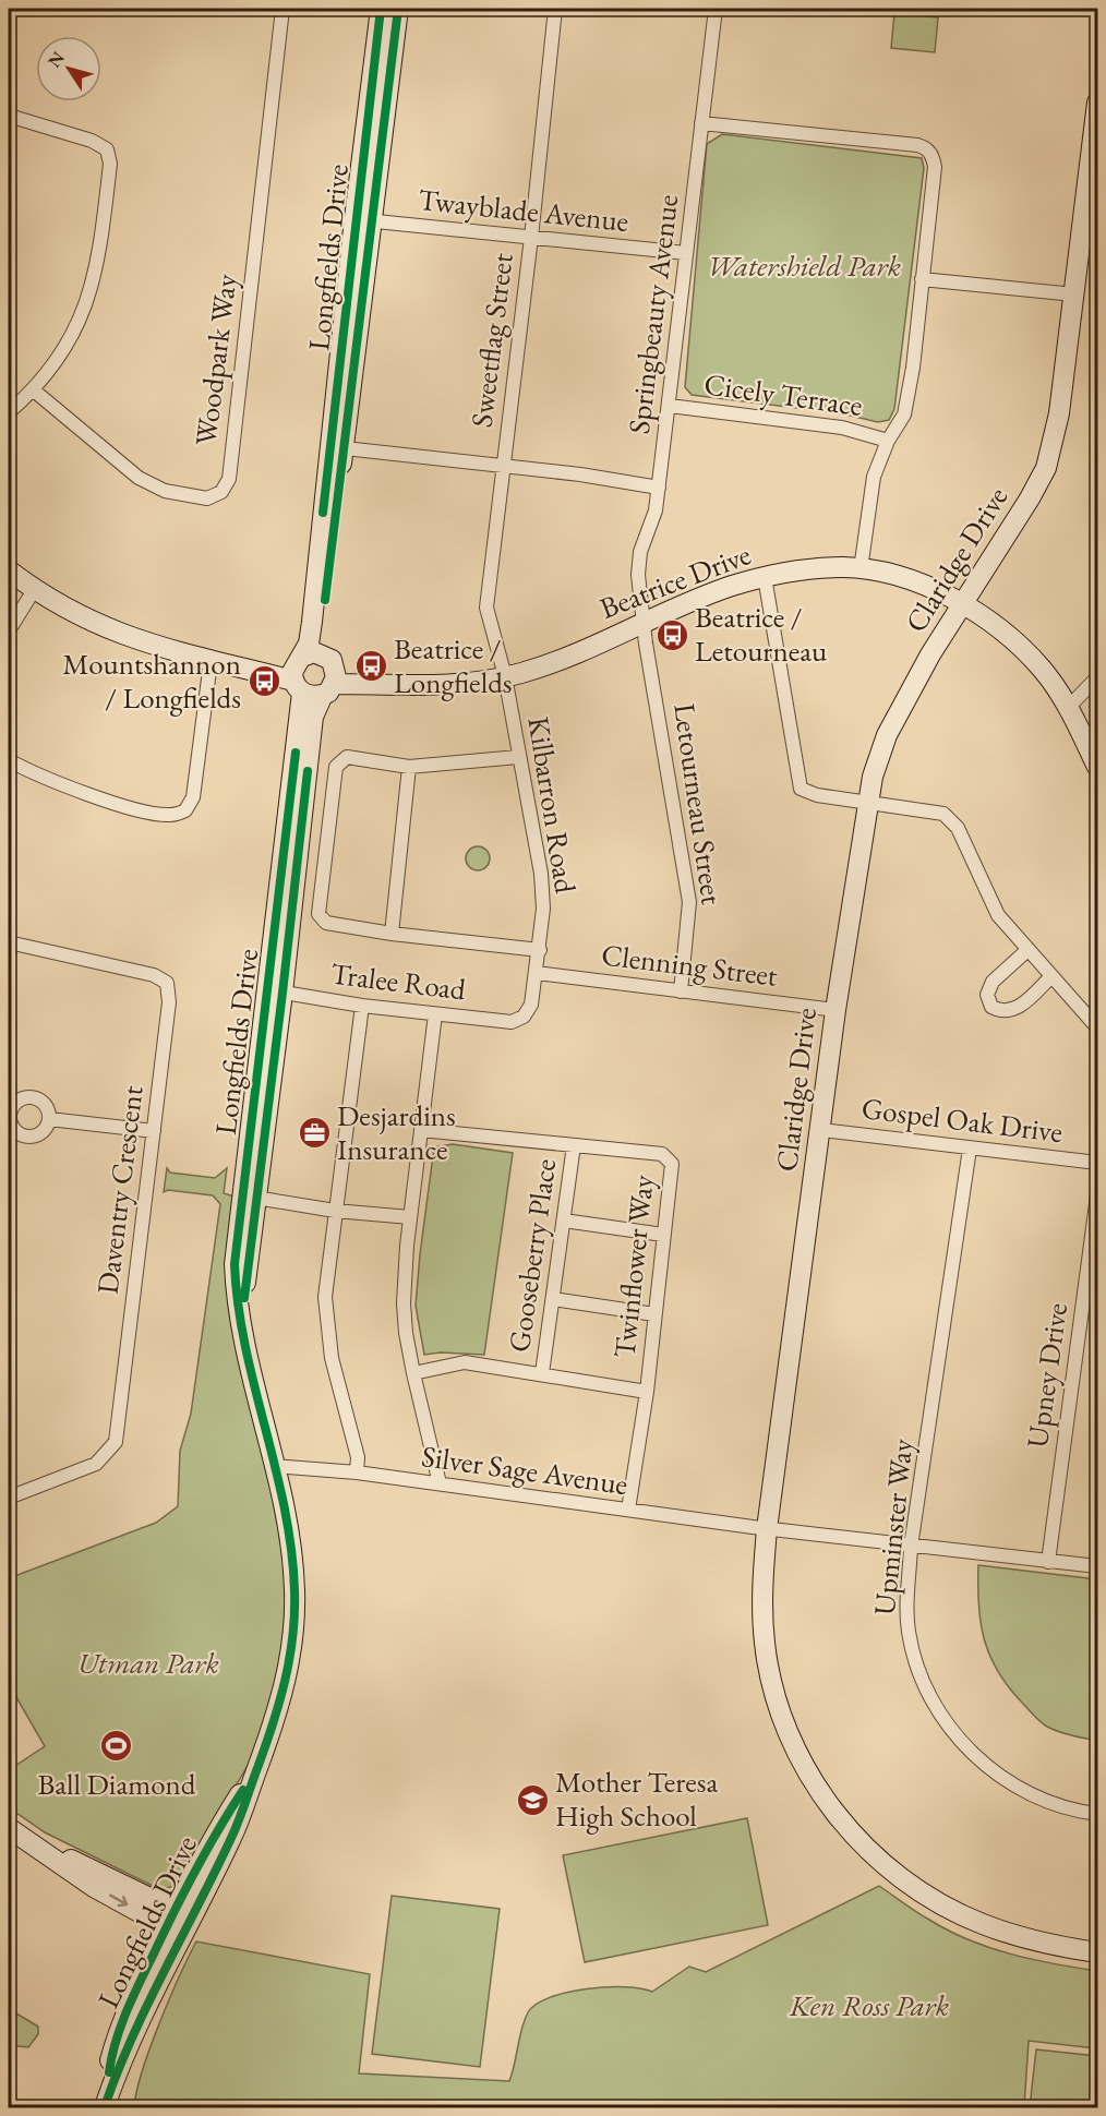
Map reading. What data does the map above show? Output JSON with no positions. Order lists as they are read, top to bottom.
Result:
{
  "streets": {
    "street": [
      "Twayblade Avenue",
      "Longfields Drive",
      "Springbeauty Avenue",
      "Sweetflag Street",
      "Woodpark Way",
      "Cicely Terrace",
      "Claridge Drive",
      "Beatrice Drive",
      "Letourneau Street",
      "Kilbarron Road",
      "Clenning Street",
      "Tralee Road",
      "Gospel Oak Drive",
      "Daventry Crescent",
      "Gooseberry Place",
      "Twinflower Way",
      "Upney Drive",
      "Silver Sage Avenue",
      "Upminster Way"
    ]
  },
  "crossings": [
    ["Twayblade Avenue", "Longfields Drive"],
    ["Twayblade Avenue", "Springbeauty Avenue"],
    ["Twayblade Avenue", "Sweetflag Street"],
    ["Longfields Drive", "Beatrice Drive"],
    ["Longfields Drive", "Tralee Road"],
    ["Longfields Drive", "Silver Sage Avenue"],
    ["Springbeauty Avenue", "Cicely Terrace"],
    ["Springbeauty Avenue", "Beatrice Drive"],
    ["Springbeauty Avenue", "Letourneau Street"],
    ["Sweetflag Street", "Beatrice Drive"],
    ["Sweetflag Street", "Kilbarron Road"],
    ["Claridge Drive", "Beatrice Drive"],
    ["Claridge Drive", "Clenning Street"],
    ["Claridge Drive", "Gospel Oak Drive"],
    ["Claridge Drive", "Silver Sage Avenue"],
    ["Beatrice Drive", "Letourneau Street"],
    ["Beatrice Drive", "Kilbarron Road"],
    ["Letourneau Street", "Clenning Street"],
    ["Kilbarron Road", "Clenning Street"],
    ["Kilbarron Road", "Tralee Road"],
    ["Gospel Oak Drive", "Upminster Way"],
    ["Gooseberry Place", "Twinflower Way"],
    ["Twinflower Way", "Silver Sage Avenue"],
    ["Upney Drive", "Silver Sage Avenue"],
    ["Silver Sage Avenue", "Upminster Way"]
  ],
  "parks": ["Watershield Park", "Utman Park", "Ken Ross Park"],
  "places": {
    "bus stop": ["Beatrice / Letourneau", "Beatrice / Longfields", "Mountshannon / Longfields"],
    "office": ["Desjardins Insurance"],
    "sports": ["Ball Diamond"],
    "school or university": ["Mother Teresa High School"]
  },
  "north": "top left"
}
